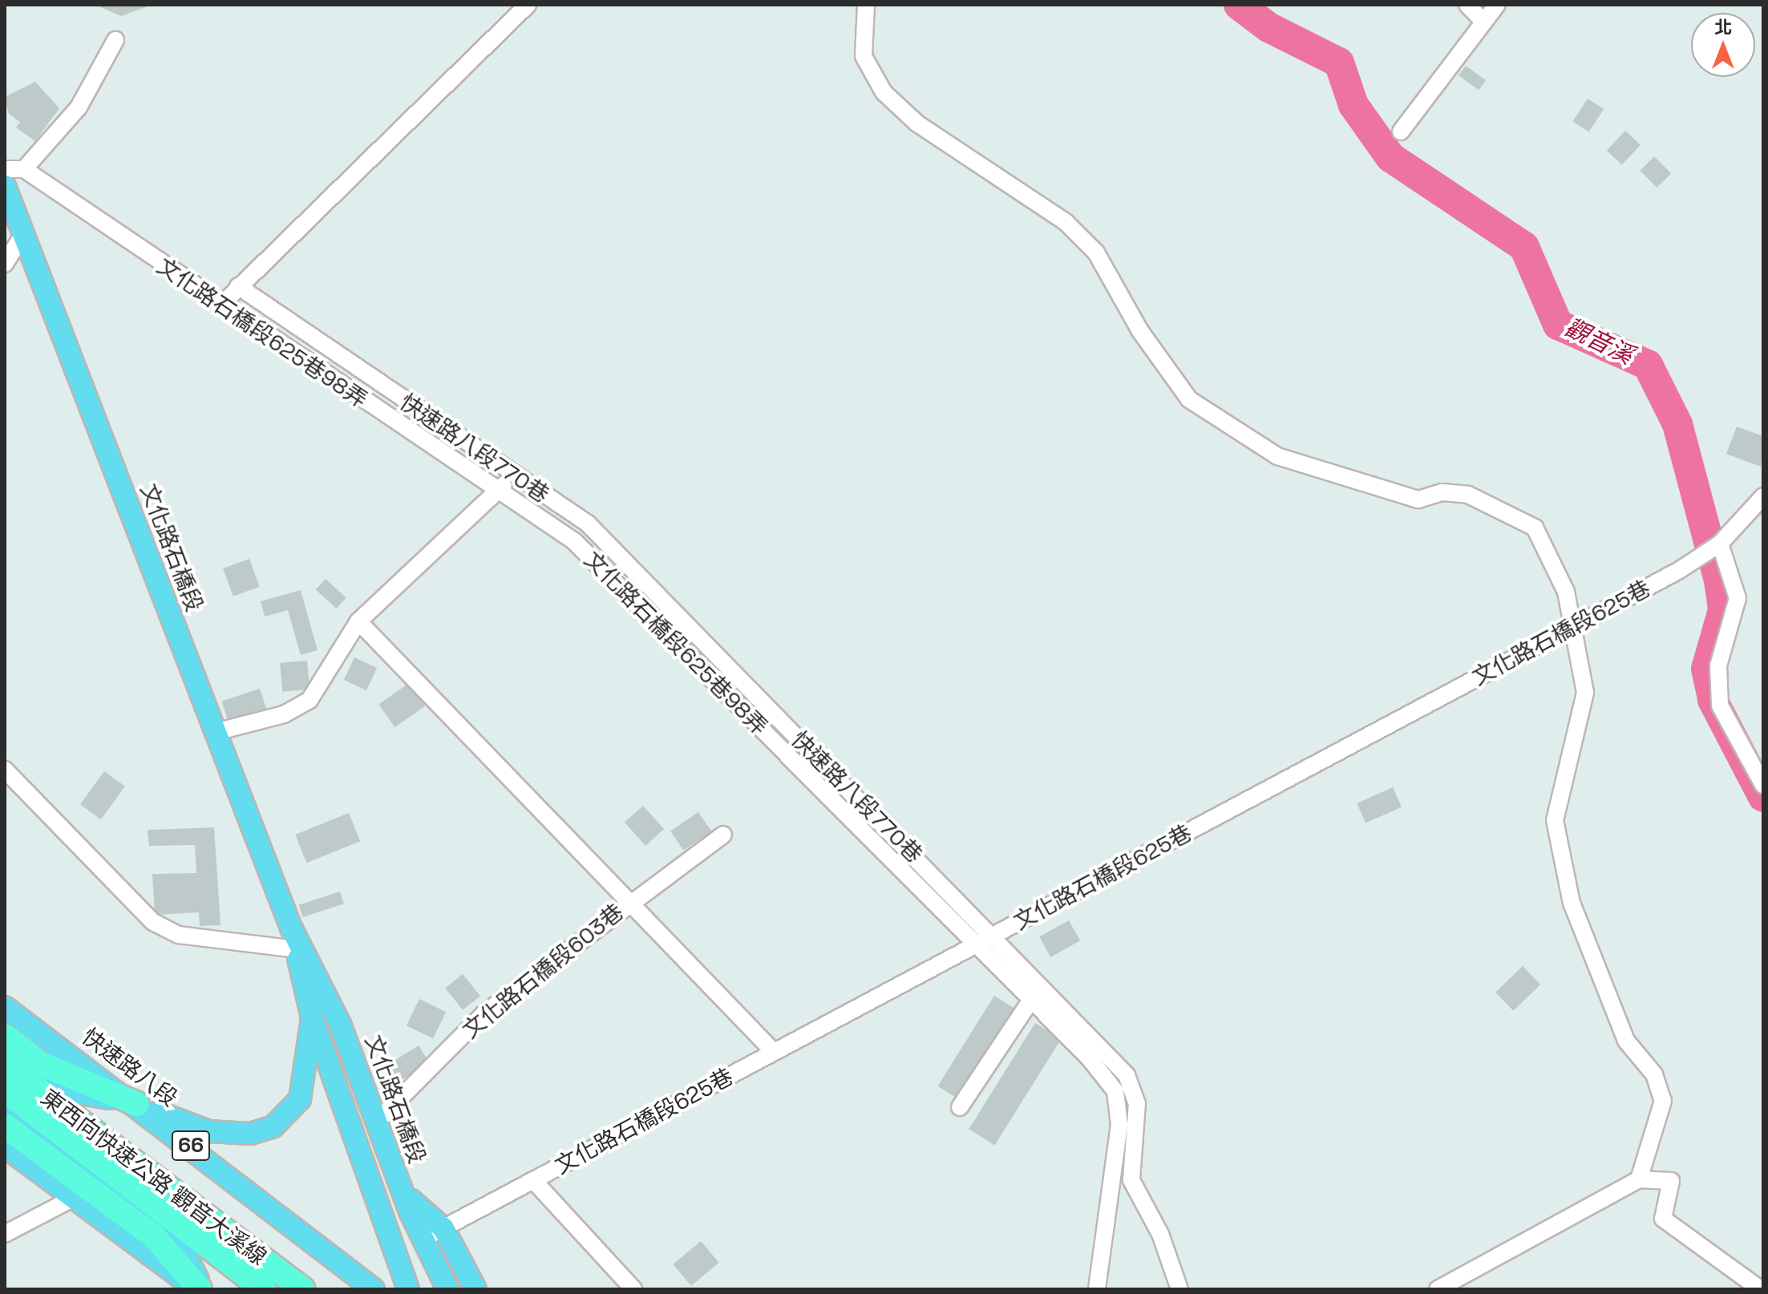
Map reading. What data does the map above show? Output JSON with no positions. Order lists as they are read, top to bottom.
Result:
{
  "streets": {
    "highway": ["66", "東西向快速公路 觀音大溪線"],
    "main road": ["文化路石橋段", "快速路八段"],
    "street": [
      "文化路石橋段625巷98弄",
      "快速路八段770巷",
      "文化路石橋段625巷",
      "文化路石橋段603巷"
    ]
  },
  "crossings": [
    ["文化路石橋段625巷98弄", "文化路石橋段625巷"],
    ["快速路八段770巷", "文化路石橋段625巷"],
    ["文化路石橋段", "文化路石橋段625巷"],
    ["文化路石橋段", "文化路石橋段603巷"]
  ],
  "water": ["觀音溪"],
  "north": "top"
}
